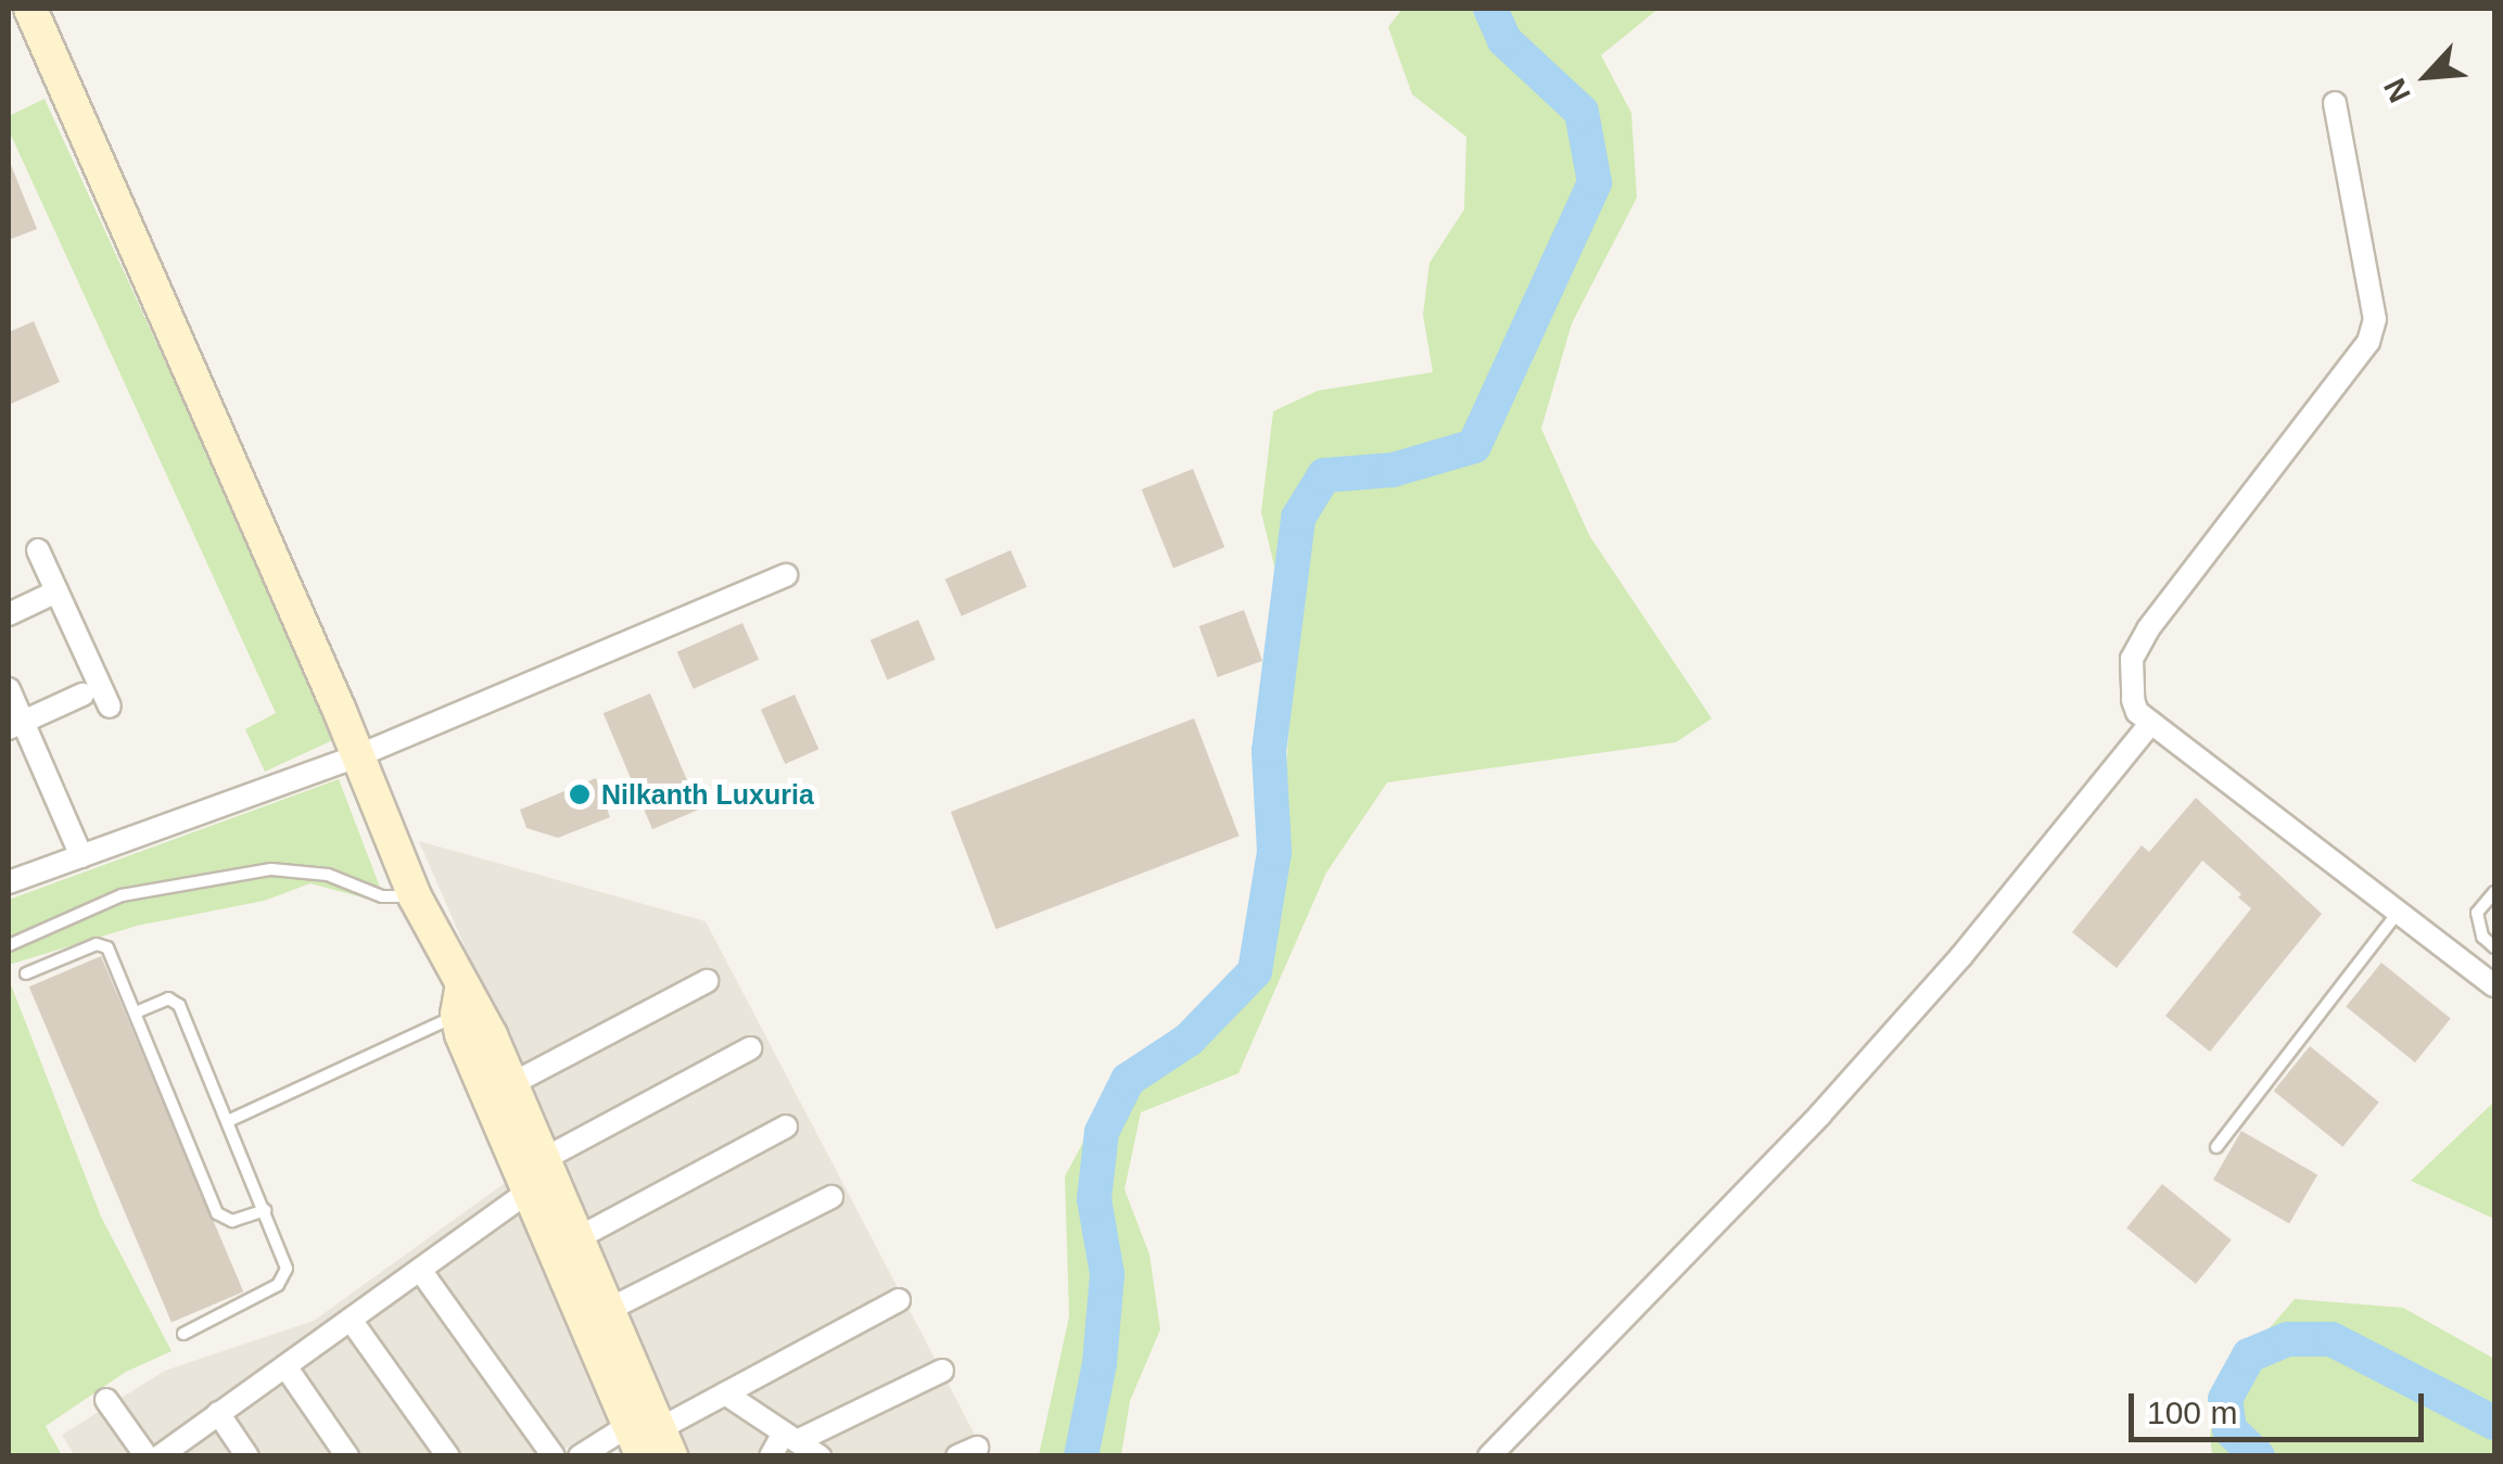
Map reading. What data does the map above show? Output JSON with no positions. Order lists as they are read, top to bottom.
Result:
{
  "places": ["Nilkanth Luxuria"],
  "scale_bar": "100 m",
  "north": "bottom left"
}
